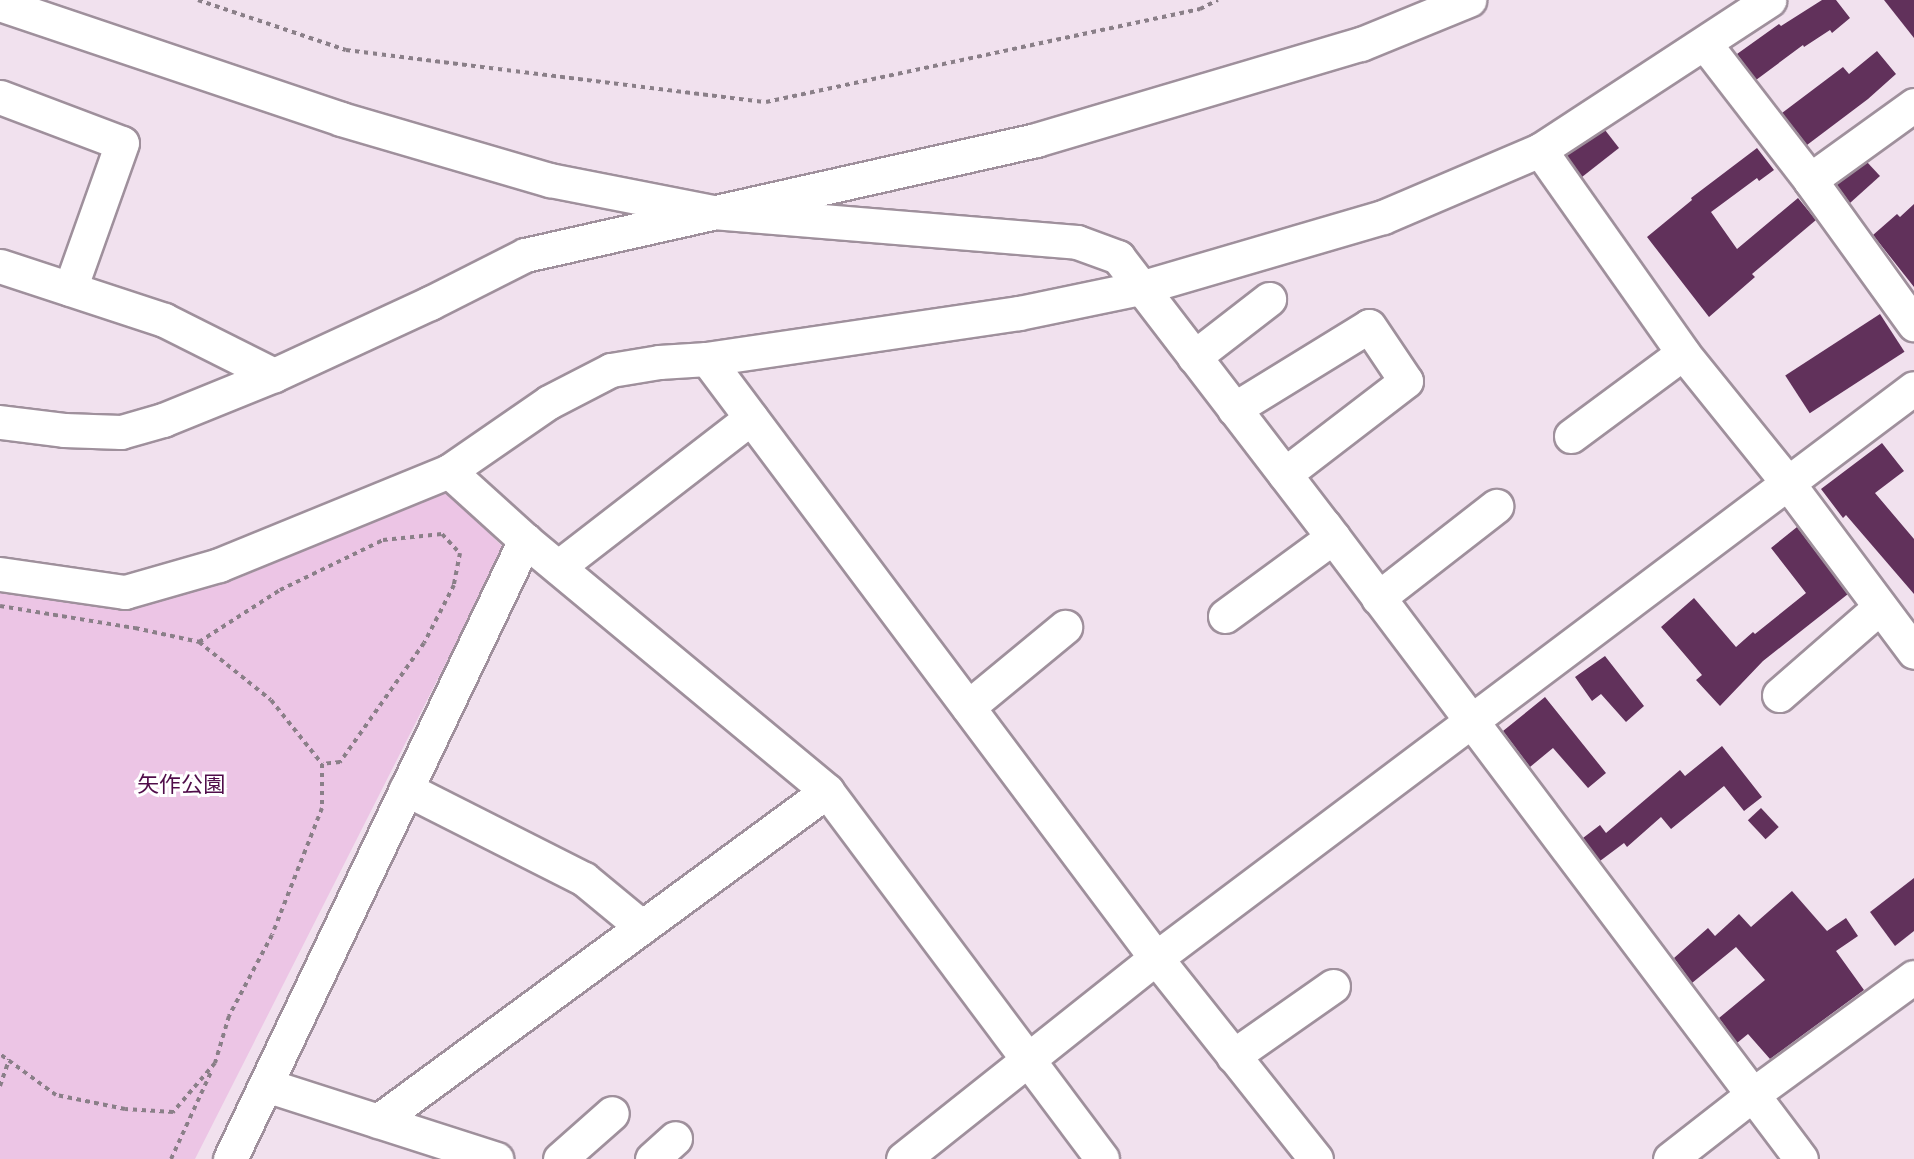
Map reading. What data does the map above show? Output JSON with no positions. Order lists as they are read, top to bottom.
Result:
{
  "parks": ["矢作公園"]
}
